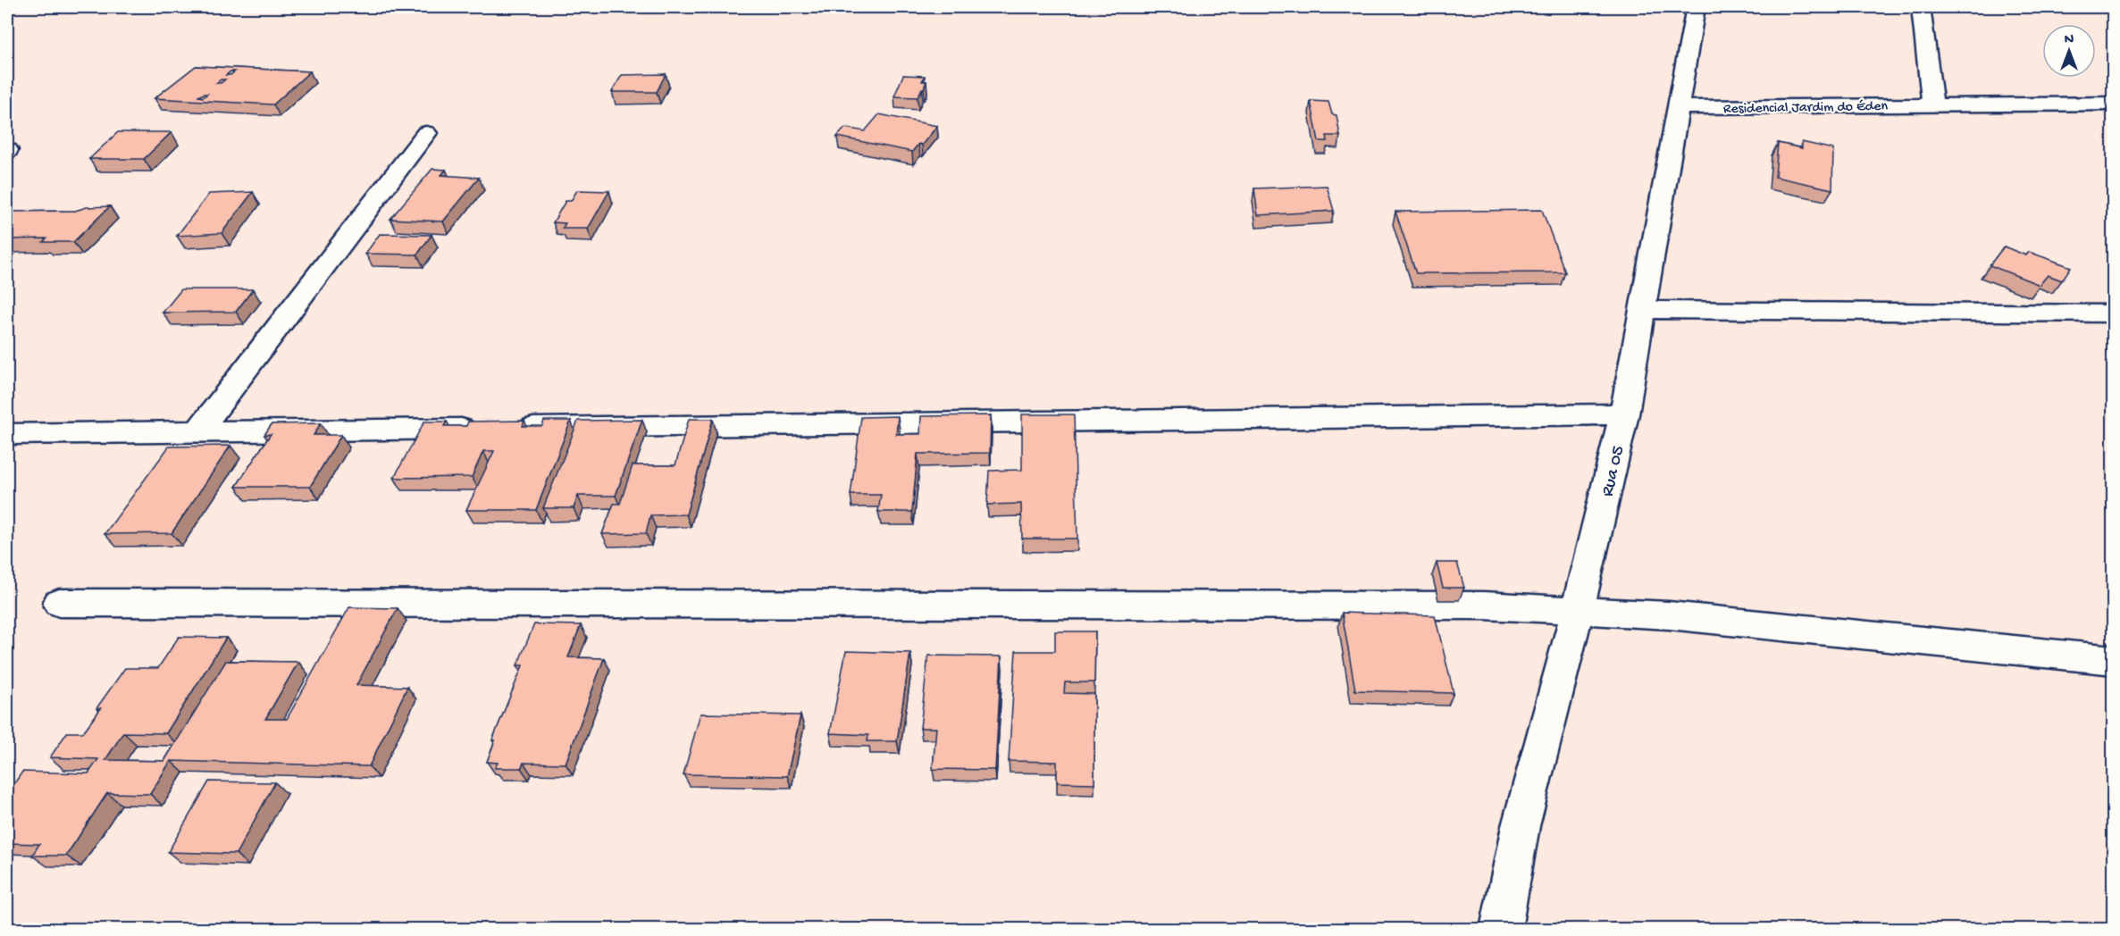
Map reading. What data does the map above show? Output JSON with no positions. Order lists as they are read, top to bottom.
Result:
{
  "streets": {
    "street": ["Residencial Jardim do Éden", "Rua 05"]
  },
  "crossings": [
    ["Residencial Jardim do Éden", "Rua 05"]
  ],
  "north": "top"
}
